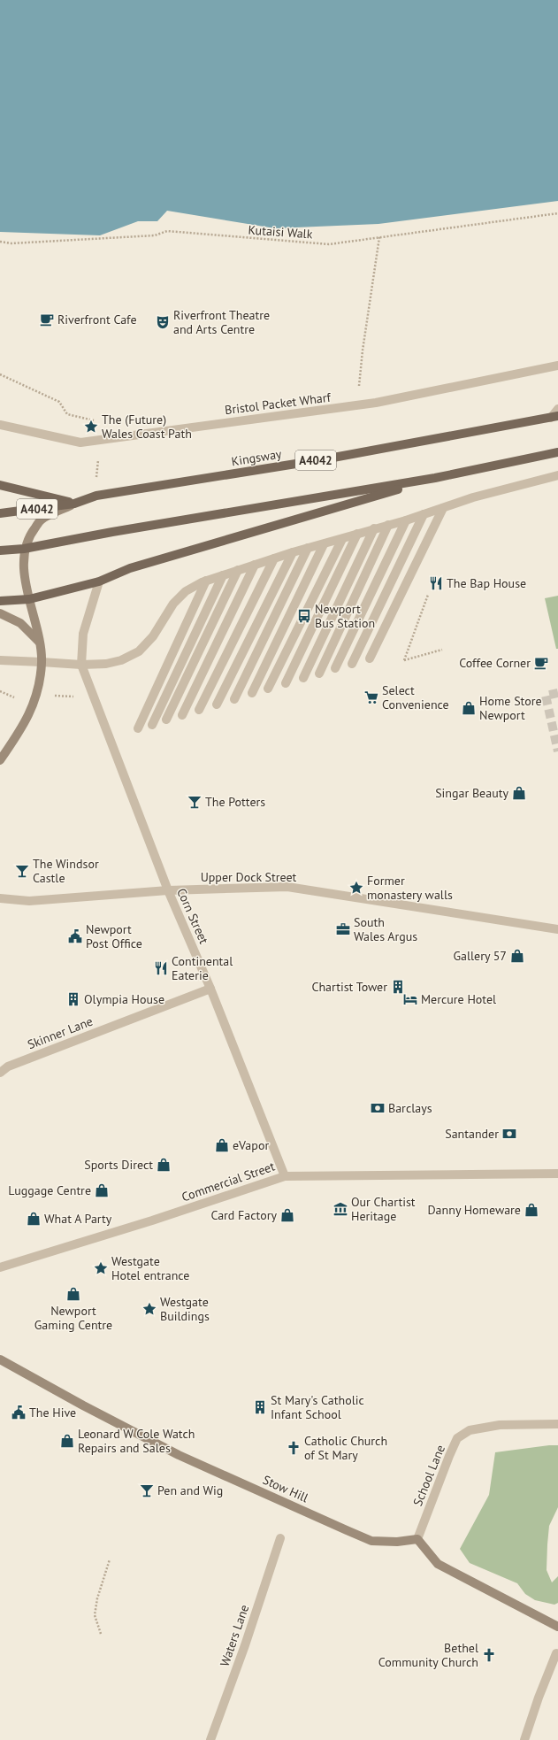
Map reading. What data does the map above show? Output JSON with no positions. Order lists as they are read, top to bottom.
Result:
{
  "streets": {
    "main road": ["Kingsway", "A4042"],
    "street": [
      "Bristol Packet Wharf",
      "Upper Dock Street",
      "Corn Street",
      "Skinner Lane",
      "Commercial Street",
      "School Lane",
      "Stow Hill",
      "Waters Lane"
    ],
    "path": ["Kutaisi Walk"]
  },
  "crossings": [
    ["Kingsway", "A4042"],
    ["Upper Dock Street", "Corn Street"],
    ["Corn Street", "Skinner Lane"],
    ["Corn Street", "Commercial Street"],
    ["School Lane", "Stow Hill"]
  ],
  "places": {
    "cafe": ["Riverfront Cafe", "Coffee Corner"],
    "theatre": ["Riverfront Theatre and Arts Centre"],
    "place": [
      "The (Future) Wales Coast Path",
      "Former monastery walls",
      "Westgate Hotel entrance",
      "Westgate Buildings"
    ],
    "restaurant": ["The Bap House", "Continental Eaterie"],
    "bus stop": ["Newport Bus Station"],
    "supermarket": ["Select Convenience"],
    "shop": [
      "Home Store Newport",
      "Singar Beauty",
      "Gallery 57",
      "eVapor",
      "Sports Direct",
      "Luggage Centre",
      "Danny Homeware",
      "Card Factory",
      "What A Party",
      "Newport Gaming Centre",
      "Leonard W Cole Watch Repairs and Sales"
    ],
    "bar": ["The Potters", "The Windsor Castle", "Pen and Wig"],
    "office": ["South Wales Argus"],
    "public building": ["Newport Post Office", "The Hive"],
    "building": ["Chartist Tower", "Olympia House", "St Mary's Catholic Infant School"],
    "hotel": ["Mercure Hotel"],
    "bank": ["Barclays", "Santander"],
    "museum": ["Our Chartist Heritage"],
    "church": ["Catholic Church of St Mary", "Bethel Community Church"]
  }
}
